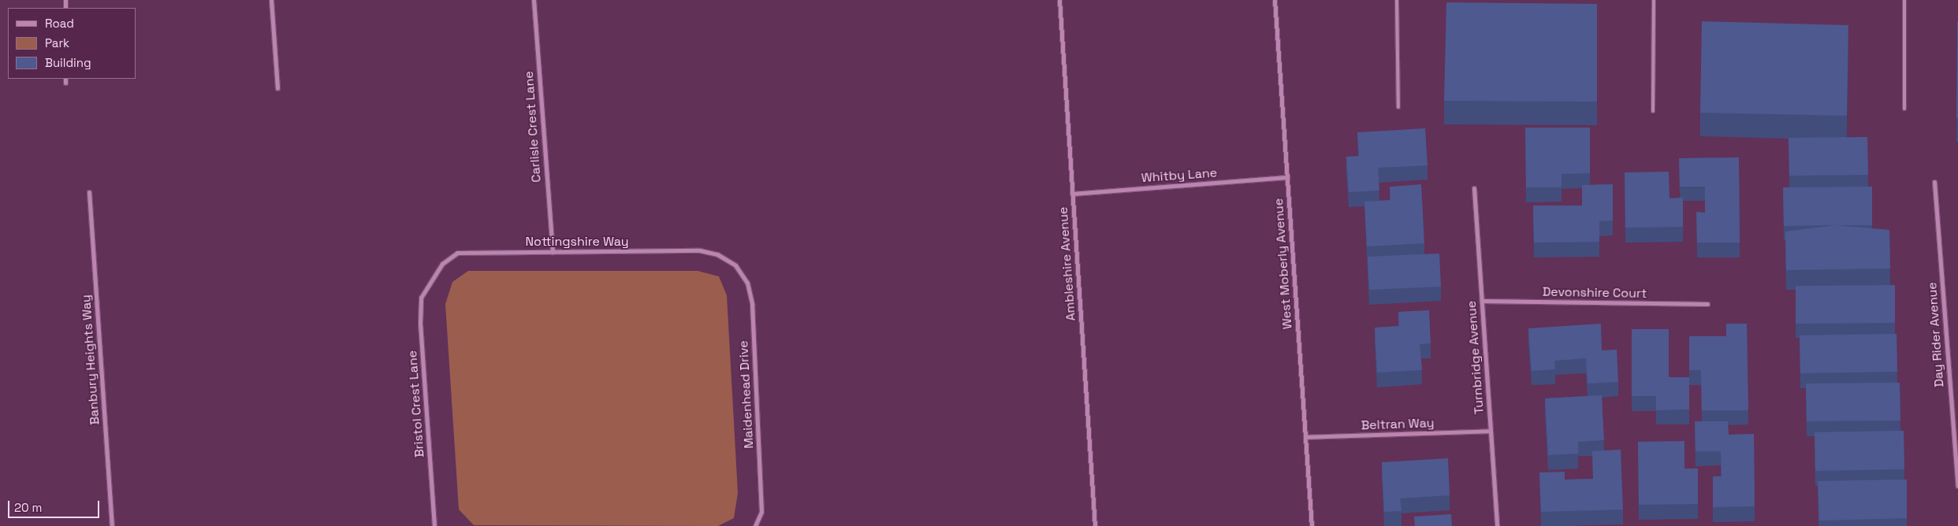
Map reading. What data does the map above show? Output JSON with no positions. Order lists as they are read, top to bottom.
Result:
{
  "streets": {
    "street": [
      "Carlisle Crest Lane",
      "Whitby Lane",
      "Nottingshire Way",
      "Ambleshire Avenue",
      "West Moberly Avenue",
      "Devonshire Court",
      "Day Rider Avenue",
      "Turnbridge Avenue",
      "Banbury Heights Way",
      "Maidenhead Drive",
      "Bristol Crest Lane",
      "Beltran Way"
    ]
  },
  "crossings": [
    ["Carlisle Crest Lane", "Nottingshire Way"],
    ["Whitby Lane", "Ambleshire Avenue"],
    ["Whitby Lane", "West Moberly Avenue"],
    ["Nottingshire Way", "Maidenhead Drive"],
    ["Nottingshire Way", "Bristol Crest Lane"],
    ["West Moberly Avenue", "Beltran Way"],
    ["Devonshire Court", "Turnbridge Avenue"],
    ["Turnbridge Avenue", "Beltran Way"]
  ],
  "legend": ["Road", "Park", "Building"],
  "scale_bar": "20 m"
}
